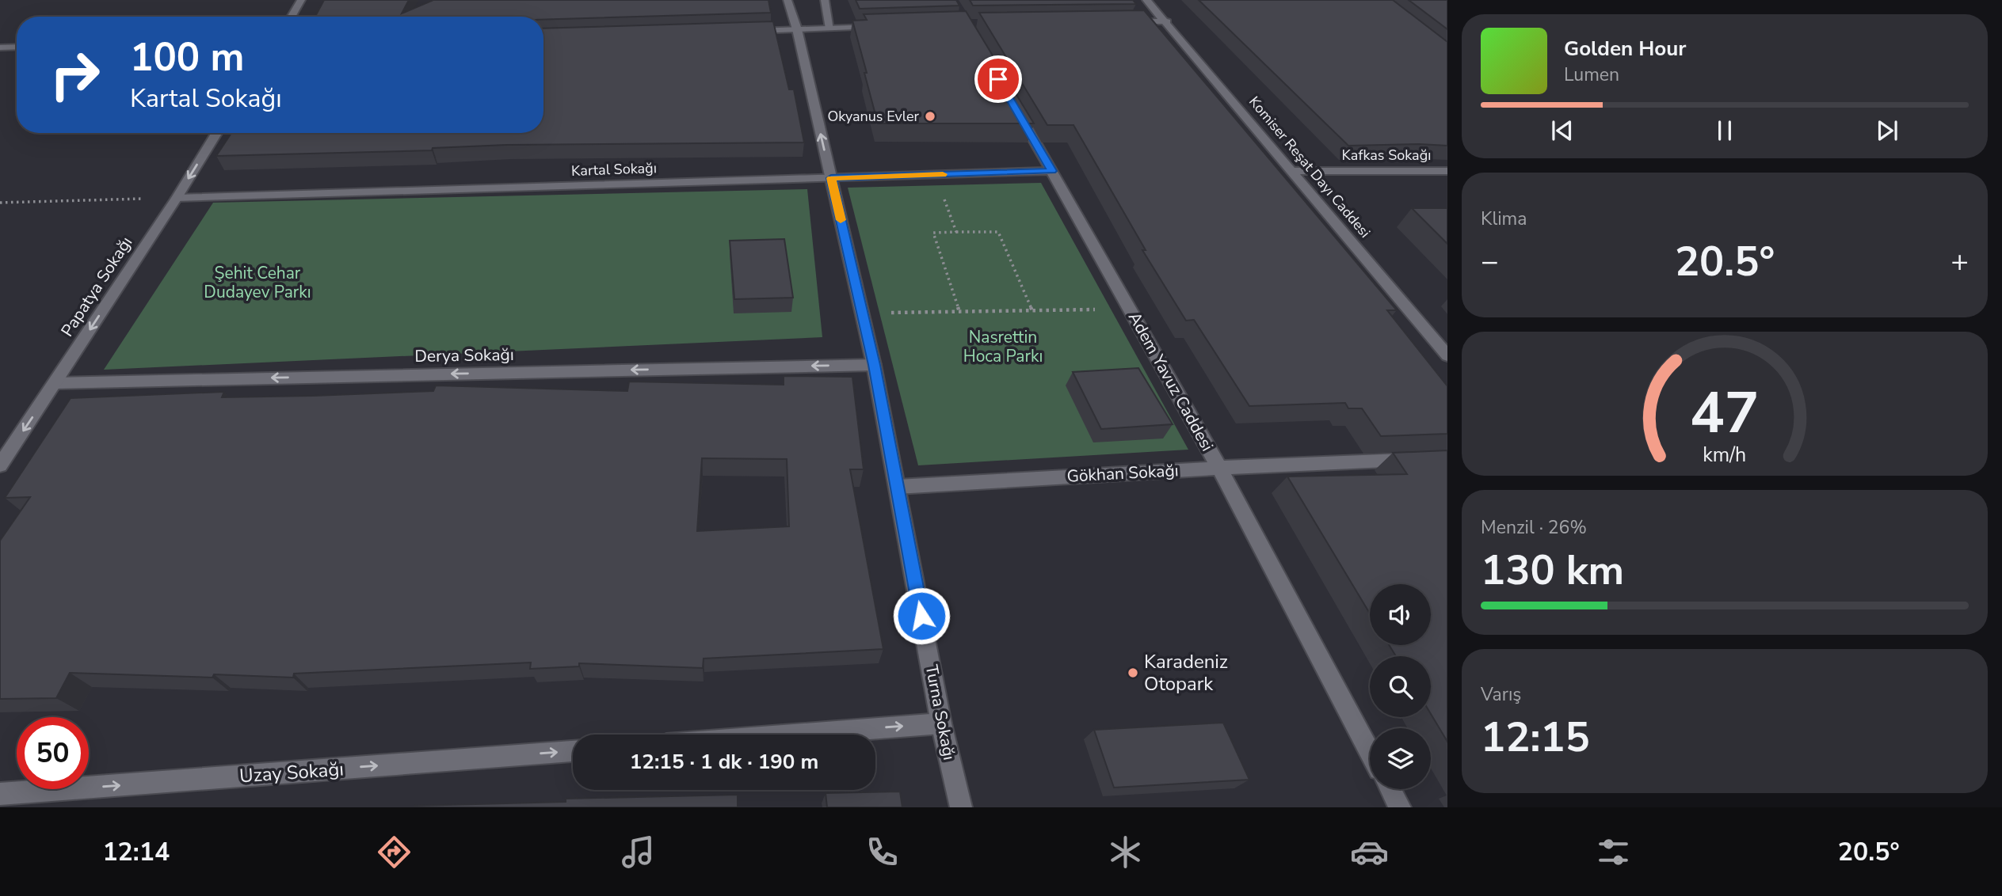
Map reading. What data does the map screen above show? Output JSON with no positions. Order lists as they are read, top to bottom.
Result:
{
  "streets": {
    "street": [
      "Kafkas Sokağı",
      "Komiser Reşat Dayı Caddesi",
      "Kartal Sokağı",
      "Papatya Sokağı",
      "Derya Sokağı",
      "Adem Yavuz Caddesi",
      "Gökhan Sokağı",
      "Turna Sokağı",
      "Uzay Sokağı"
    ]
  },
  "crossings": [
    ["Kafkas Sokağı", "Komiser Reşat Dayı Caddesi"],
    ["Kartal Sokağı", "Papatya Sokağı"],
    ["Kartal Sokağı", "Adem Yavuz Caddesi"],
    ["Kartal Sokağı", "Turna Sokağı"],
    ["Papatya Sokağı", "Derya Sokağı"],
    ["Derya Sokağı", "Turna Sokağı"],
    ["Adem Yavuz Caddesi", "Gökhan Sokağı"],
    ["Gökhan Sokağı", "Turna Sokağı"]
  ],
  "one_way": ["Papatya Sokağı", "Derya Sokağı", "Uzay Sokağı"],
  "parks": ["Şehit Cehar Dudayev Parkı", "Nasrettin Hoca Parkı"],
  "places": ["Okyanus Evler", "Karadeniz Otopark"],
  "page": {
    "turn": ["100 m", "Kartal Sokağı"],
    "song": ["Golden Hour", "Lumen"],
    "tile": [
      "Klima",
      ["Menzil · 26%", "130 km"],
      ["Varış", "12:15"]
    ],
    "heat": ["−", "20.5°", "+"],
    "limit": "50",
    "trip": "12:15 · 1 dk · 190 m",
    "tabs": ["12:14", "20.5°"],
    "gauge": ["47", "km/h"]
  }
}
